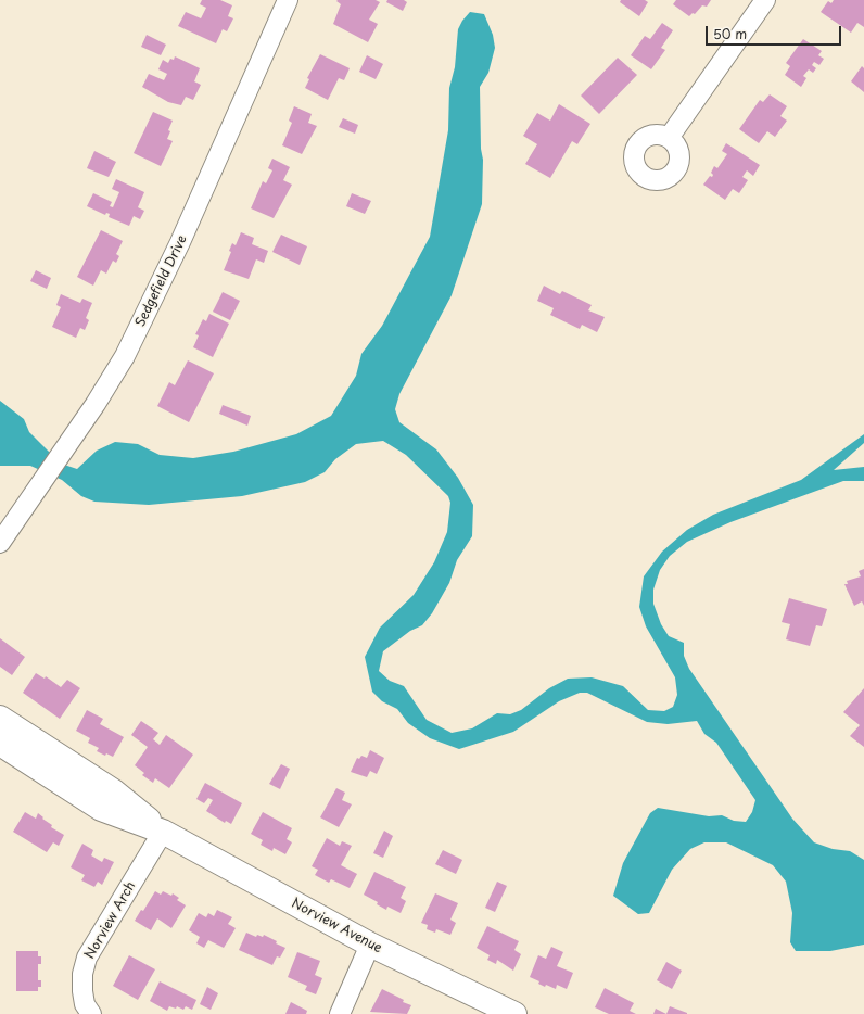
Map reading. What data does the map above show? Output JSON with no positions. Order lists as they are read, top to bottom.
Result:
{
  "streets": {
    "street": ["Sedgefield Drive", "Norview Arch", "Norview Avenue"]
  },
  "crossings": [
    ["Norview Arch", "Norview Avenue"]
  ],
  "scale_bar": "50 m"
}
